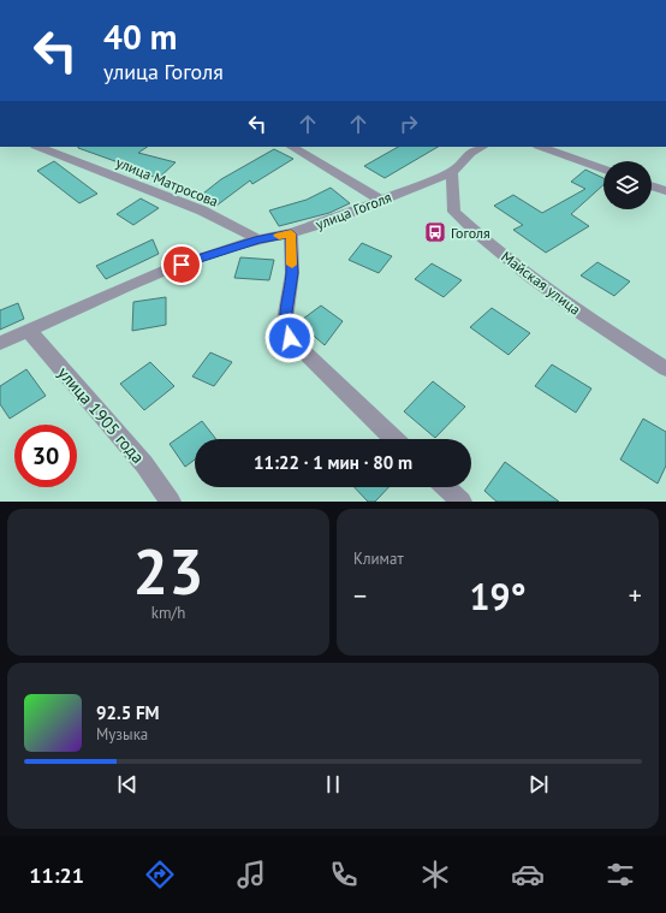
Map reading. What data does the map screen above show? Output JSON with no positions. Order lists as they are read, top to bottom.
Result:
{
  "streets": {
    "street": [
      "улица Матросова",
      "улица Гоголя",
      "Майская улица",
      "улица 1905 года"
    ]
  },
  "crossings": [
    ["улица Матросова", "улица Гоголя"],
    ["улица Гоголя", "Майская улица"],
    ["улица Гоголя", "улица 1905 года"]
  ],
  "places": {
    "bus stop": ["Гоголя"]
  },
  "page": {
    "turn": ["40 m", "улица Гоголя"],
    "limit": "30",
    "trip": "11:22 · 1 мин · 80 m",
    "tile": [
      ["23", "km/h"],
      "Климат"
    ],
    "heat": ["−", "19°", "+"],
    "song": ["92.5 FM", "Музыка"],
    "tabs": "11:21"
  }
}
